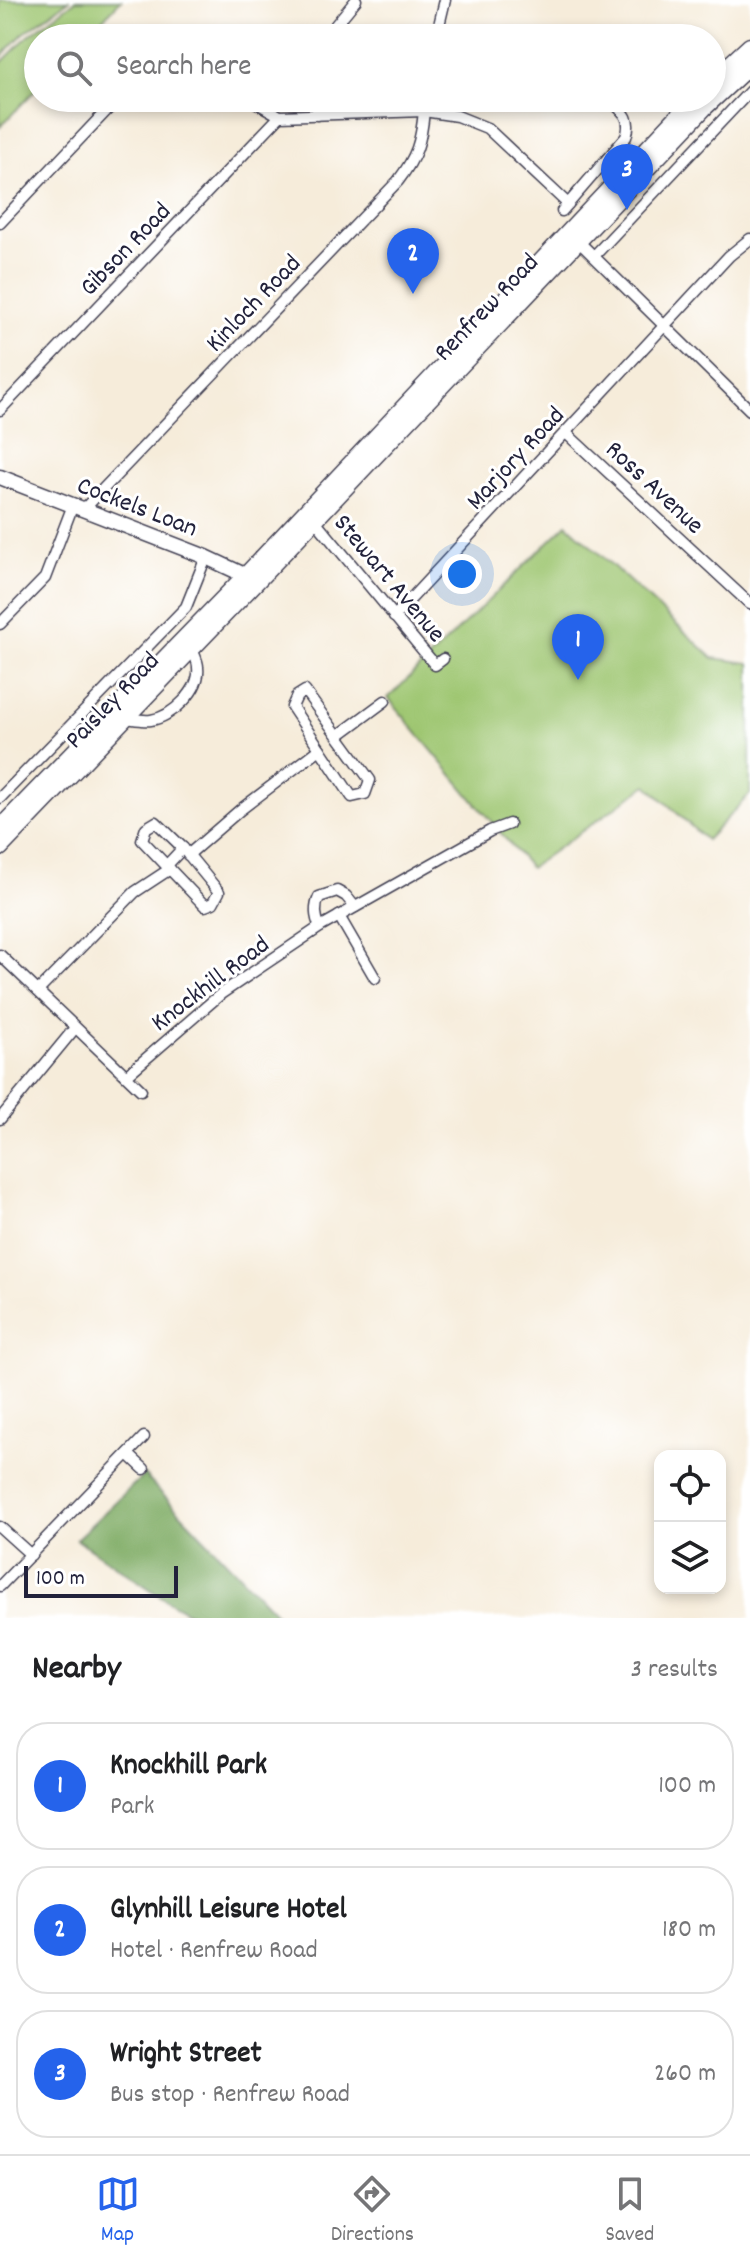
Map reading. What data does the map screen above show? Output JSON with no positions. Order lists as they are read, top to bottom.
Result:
{
  "streets": {
    "main road": ["Renfrew Road", "Cockels Loan", "Paisley Road"],
    "street": [
      "Gibson Road",
      "Kinloch Road",
      "Marjory Road",
      "Ross Avenue",
      "Stewart Avenue",
      "Knockhill Road"
    ]
  },
  "crossings": [
    ["Kinloch Road", "Cockels Loan"],
    ["Renfrew Road", "Cockels Loan"],
    ["Renfrew Road", "Stewart Avenue"],
    ["Renfrew Road", "Paisley Road"],
    ["Marjory Road", "Ross Avenue"],
    ["Marjory Road", "Stewart Avenue"],
    ["Cockels Loan", "Paisley Road"]
  ],
  "scale_bar": "100 m",
  "page": {
    "search": "Search here",
    "pins": ["3", "2", "1"],
    "scale": "100 m",
    "heading": ["Nearby", "3 results"],
    "list": [
      {
        "mark": "1",
        "name": "Knockhill Park",
        "note": "Park",
        "value": "100 m"
      },
      {
        "mark": "2",
        "name": "Glynhill Leisure Hotel",
        "note": "Hotel · Renfrew Road",
        "value": "180 m"
      },
      {
        "mark": "3",
        "name": "Wright Street",
        "note": "Bus stop · Renfrew Road",
        "value": "260 m"
      }
    ],
    "nav": ["Map", "Directions", "Saved"]
  }
}
